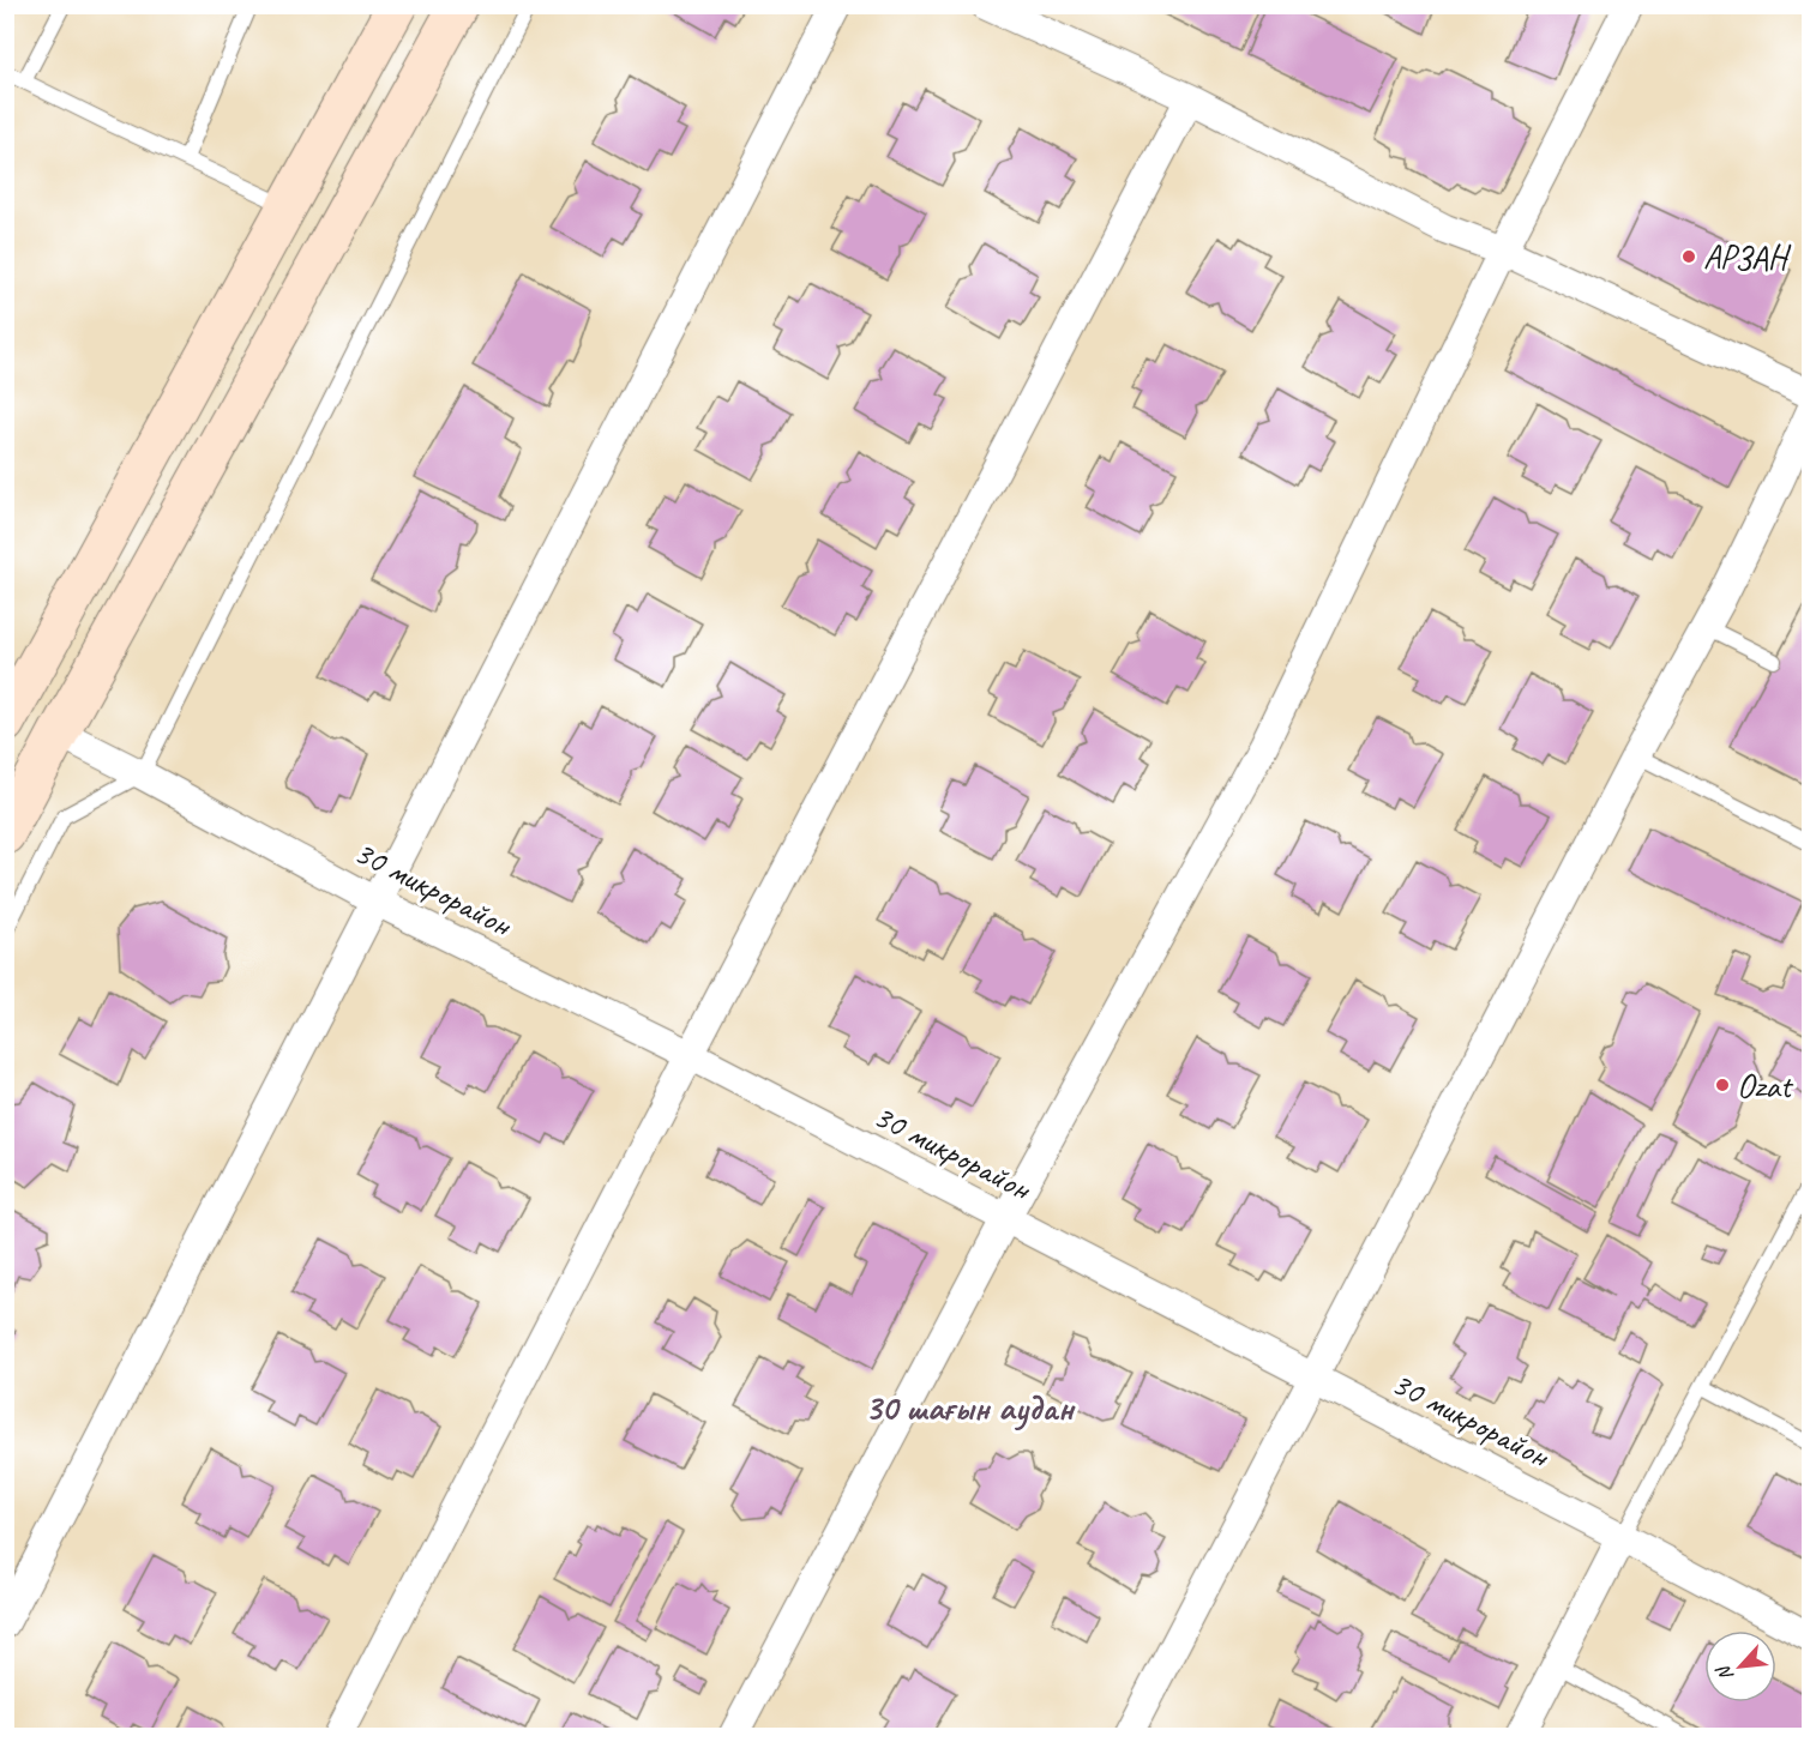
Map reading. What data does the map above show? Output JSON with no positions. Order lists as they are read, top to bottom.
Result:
{
  "streets": {
    "street": ["30 микрорайон"]
  },
  "districts": ["30 шағын аудан"],
  "places": ["АРЗАН", "Ozat"],
  "north": "bottom left"
}
